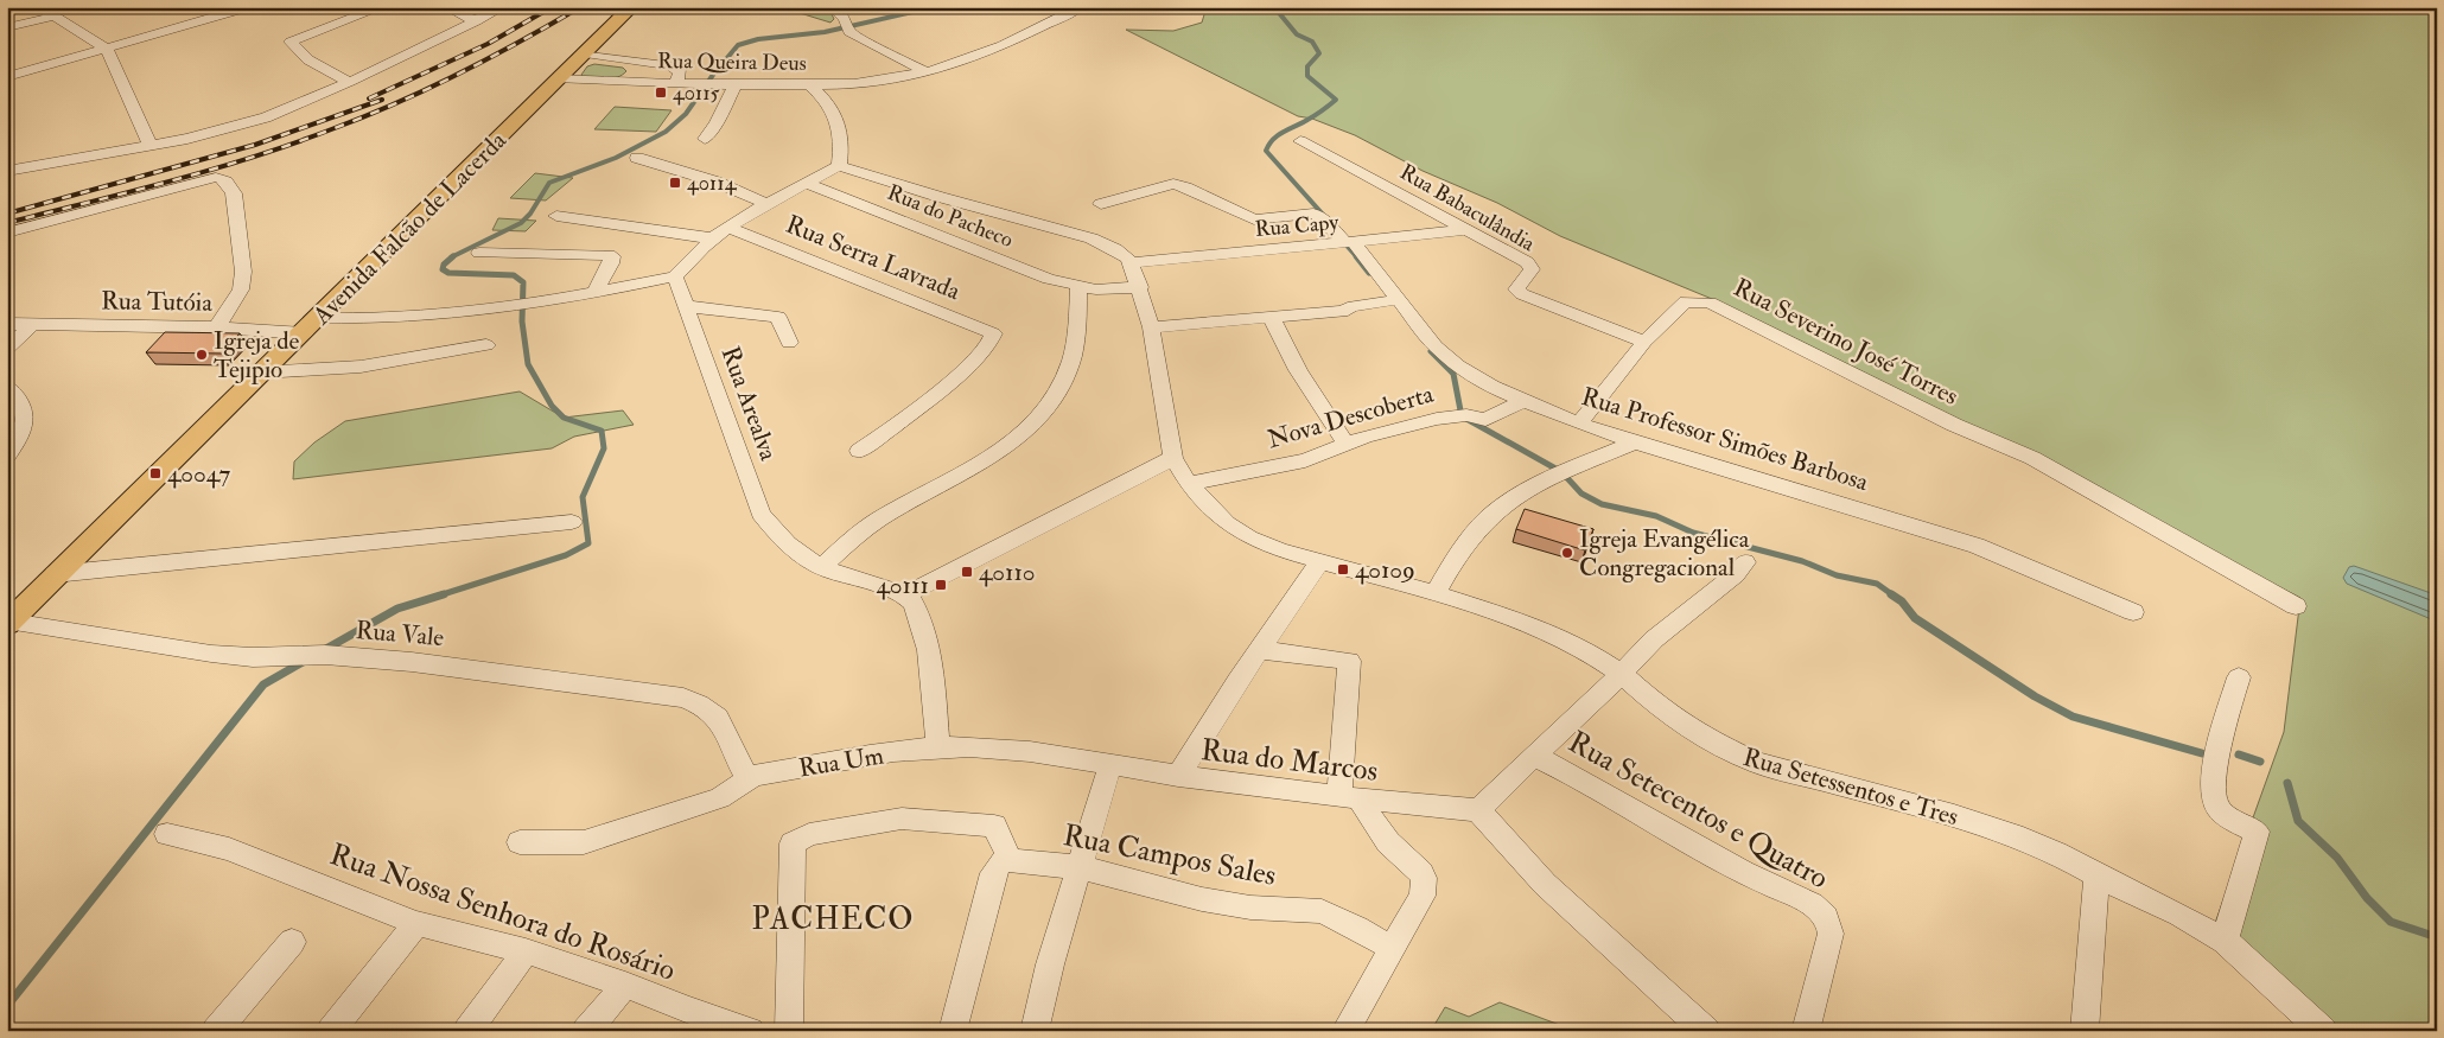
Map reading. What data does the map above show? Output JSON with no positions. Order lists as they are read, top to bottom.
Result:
{
  "streets": {
    "main road": ["Avenida Falcão de Lacerda"],
    "street": [
      "Rua Queira Deus",
      "Rua Babaculândia",
      "Rua do Pacheco",
      "Rua Capy",
      "Rua Serra Lavrada",
      "Rua Tutóia",
      "Rua Severino José Torres",
      "Rua Arealva",
      "Nova Descoberta",
      "Rua Professor Simões Barbosa",
      "Rua Vale",
      "Rua do Marcos",
      "Rua Um",
      "Rua Setessentos e Tres",
      "Rua Setecentos e Quatro",
      "Rua Campos Sales",
      "Rua Nossa Senhora do Rosário"
    ]
  },
  "crossings": [
    ["Rua Queira Deus", "Avenida Falcão de Lacerda"],
    ["Rua Babaculândia", "Rua Capy"],
    ["Rua Babaculândia", "Rua Severino José Torres"],
    ["Rua Capy", "Rua Professor Simões Barbosa"],
    ["Avenida Falcão de Lacerda", "Rua Tutóia"],
    ["Avenida Falcão de Lacerda", "Rua Vale"],
    ["Rua Tutóia", "Rua Arealva"],
    ["Rua Severino José Torres", "Rua Professor Simões Barbosa"],
    ["Nova Descoberta", "Rua Professor Simões Barbosa"],
    ["Nova Descoberta", "Rua Setessentos e Tres"],
    ["Rua Vale", "Rua Um"],
    ["Rua do Marcos", "Rua Um"]
  ],
  "districts": ["PACHECO"],
  "places": {
    "transit": [
      "40115",
      "40114",
      "40047",
      "40109",
      "40110",
      "40111"
    ],
    "other": ["Igreja de Tejipio", "Igreja Evangélica Congregacional"]
  }
}
